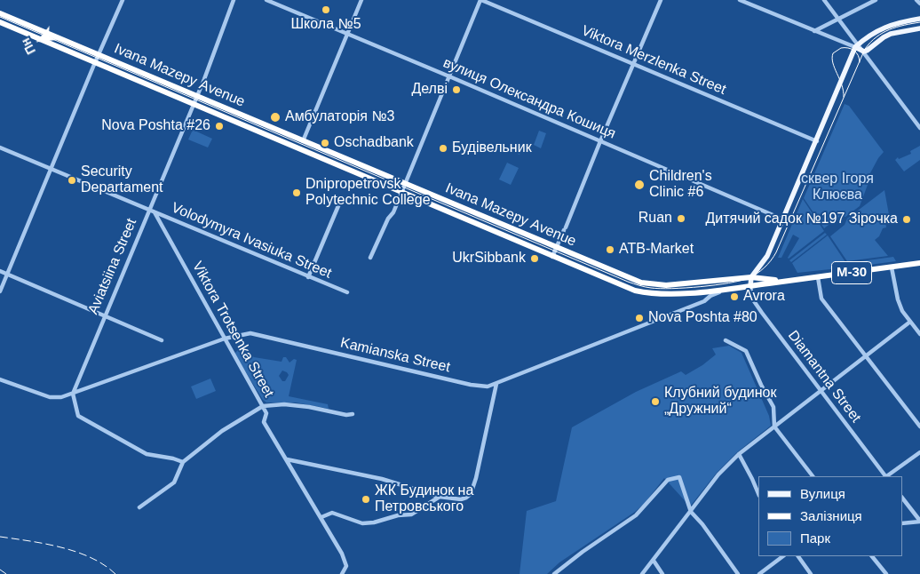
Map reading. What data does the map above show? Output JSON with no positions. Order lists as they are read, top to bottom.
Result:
{
  "streets": {
    "highway": ["Ivana Mazepy Avenue", "М-30"],
    "street": [
      "Viktora Merzlenka Street",
      "вулиця Олександра Кошиця",
      "Volodymyra Ivasiuka Street",
      "Aviatsiina Street",
      "Viktora Trotsenka Street",
      "Kamianska Street",
      "Diamantna Street"
    ]
  },
  "crossings": [
    ["Ivana Mazepy Avenue", "Aviatsiina Street"],
    ["Ivana Mazepy Avenue", "М-30"],
    ["Ivana Mazepy Avenue", "Kamianska Street"],
    ["Ivana Mazepy Avenue", "Diamantna Street"],
    ["Volodymyra Ivasiuka Street", "Aviatsiina Street"],
    ["Volodymyra Ivasiuka Street", "Viktora Trotsenka Street"],
    ["Aviatsiina Street", "Kamianska Street"],
    ["М-30", "Diamantna Street"],
    ["Viktora Trotsenka Street", "Kamianska Street"]
  ],
  "parks": ["сквер Ігоря Клюєва"],
  "places": [
    "Школа №5",
    "Делві",
    "Амбулаторія №3",
    "Nova Poshta #26",
    "Oschadbank",
    "Будівельник",
    "Security Departament",
    "Children's Clinic #6",
    "Dnipropetrovsk Polytechnic College",
    "Ruan",
    "Дитячий садок №197 Зірочка",
    "ATB-Market",
    "UkrSibbank",
    "Avrora",
    "Nova Poshta #80",
    "Клубний будинок „Дружний“",
    "ЖК Будинок на Петровського"
  ],
  "legend": ["Вулиця", "Залізниця", "Парк"],
  "north": "bottom left"
}
